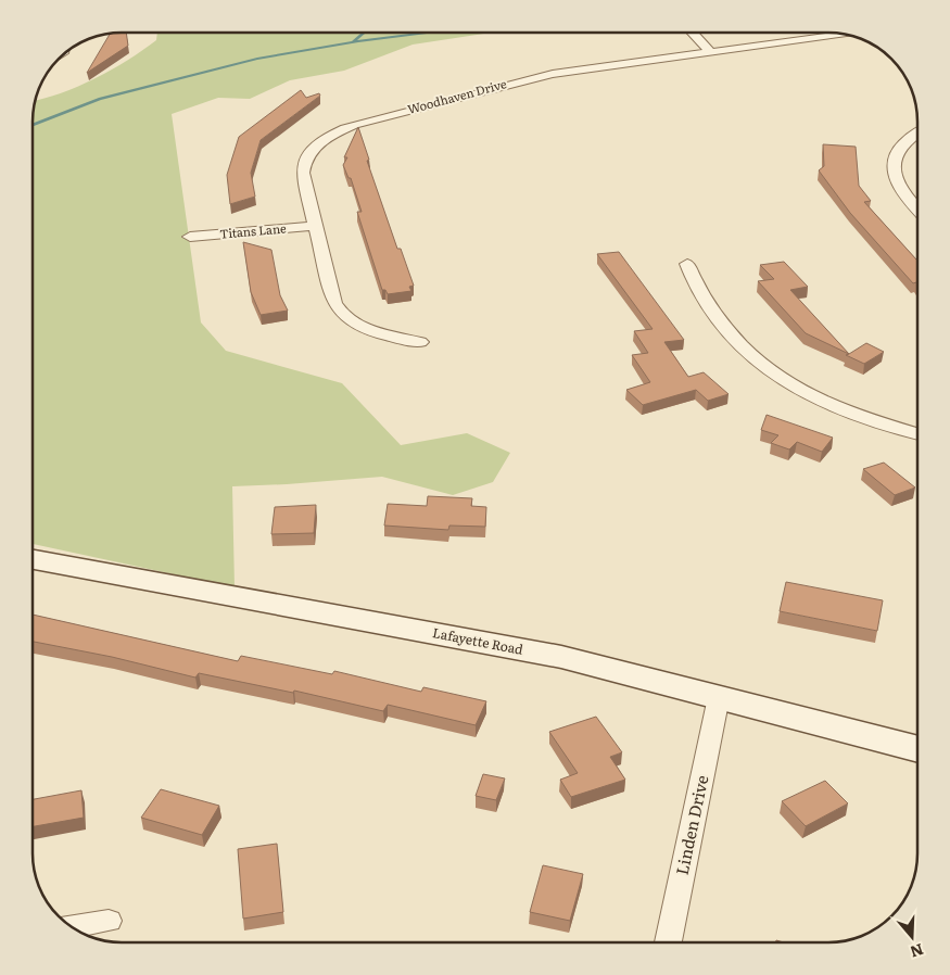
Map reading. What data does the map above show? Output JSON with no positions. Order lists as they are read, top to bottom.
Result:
{
  "streets": {
    "main road": ["Lafayette Road"],
    "street": ["Woodhaven Drive", "Titans Lane", "Linden Drive"]
  },
  "crossings": [
    ["Woodhaven Drive", "Titans Lane"],
    ["Lafayette Road", "Linden Drive"]
  ],
  "north": "bottom"
}
